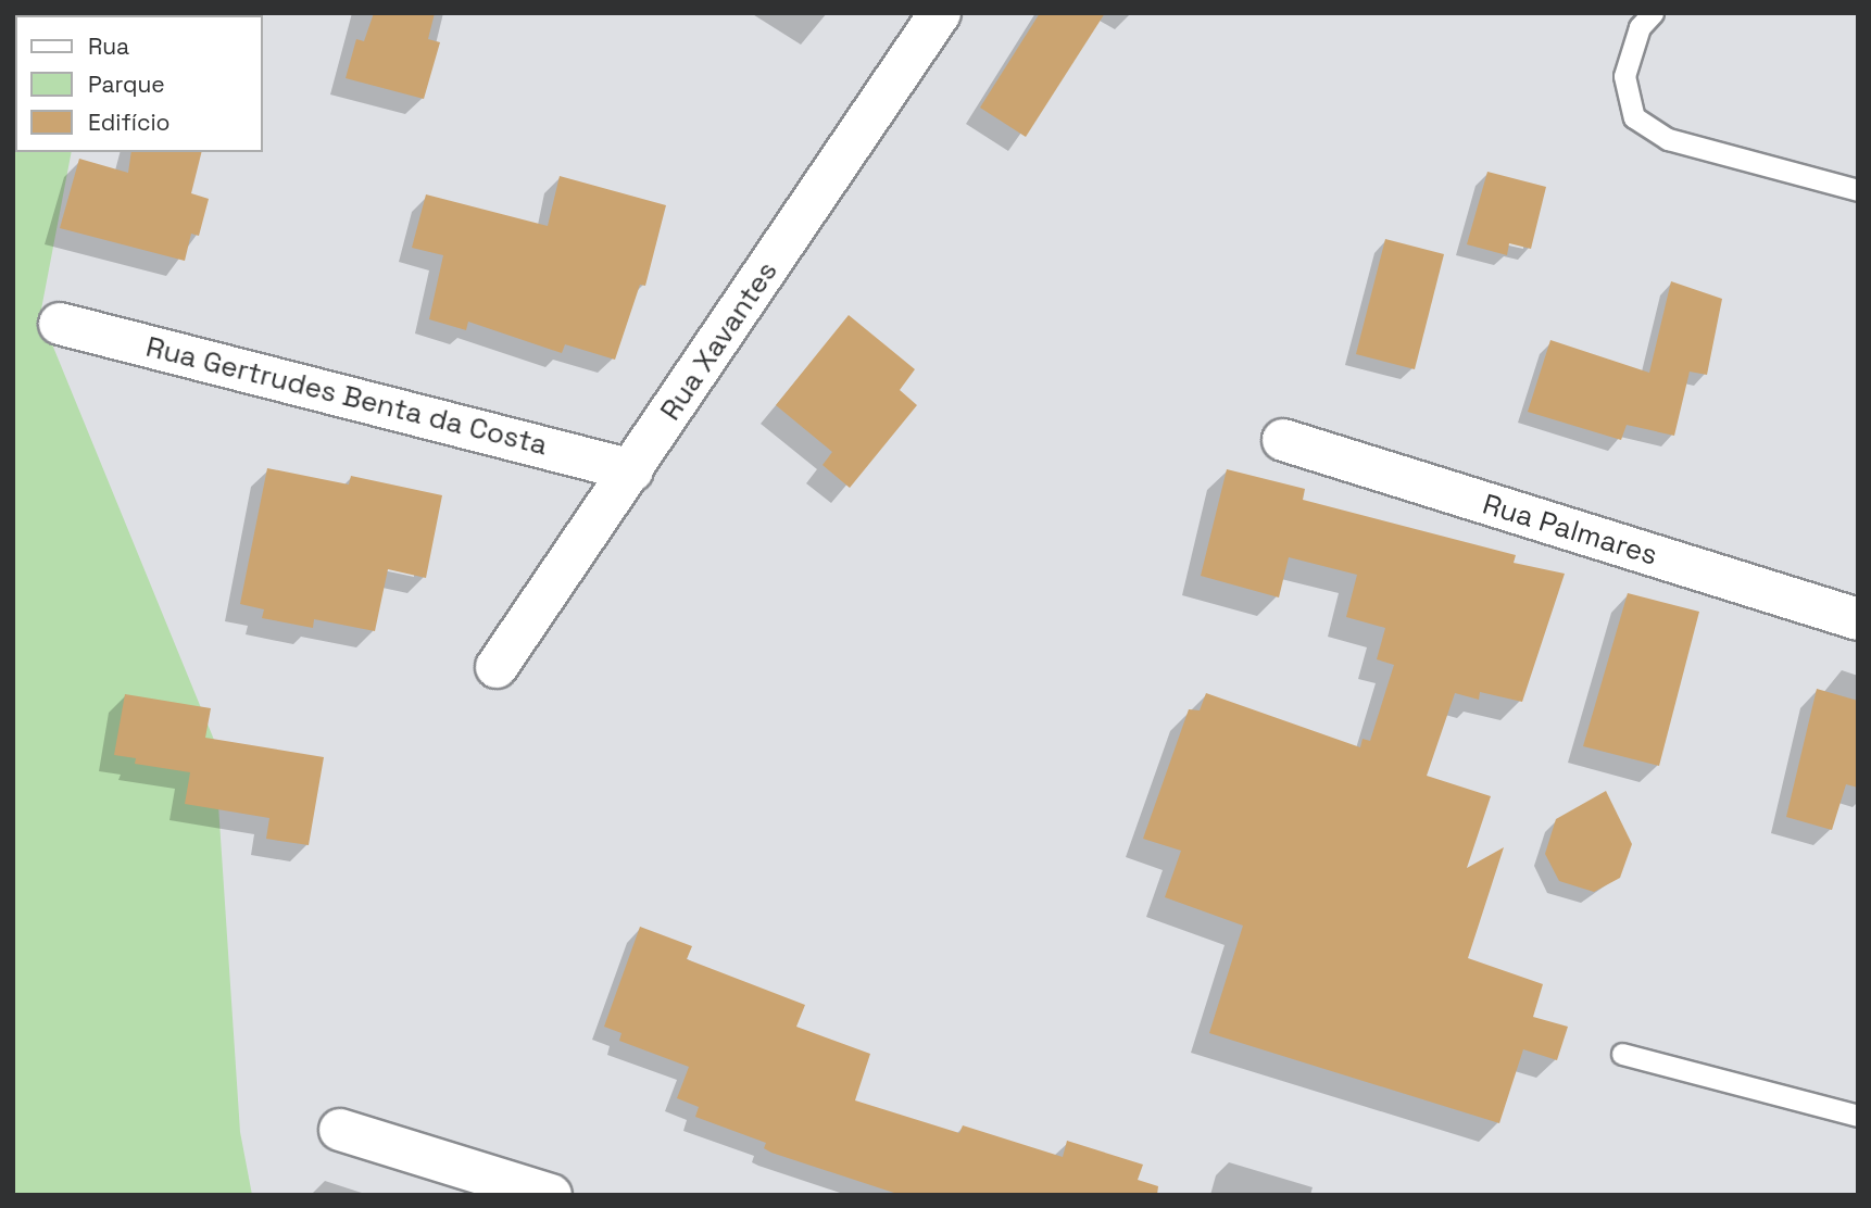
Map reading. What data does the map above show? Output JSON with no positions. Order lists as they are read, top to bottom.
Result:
{
  "streets": {
    "street": ["Rua Xavantes", "Rua Gertrudes Benta da Costa", "Rua Palmares"]
  },
  "crossings": [
    ["Rua Xavantes", "Rua Gertrudes Benta da Costa"]
  ],
  "legend": ["Rua", "Parque", "Edifício"]
}
